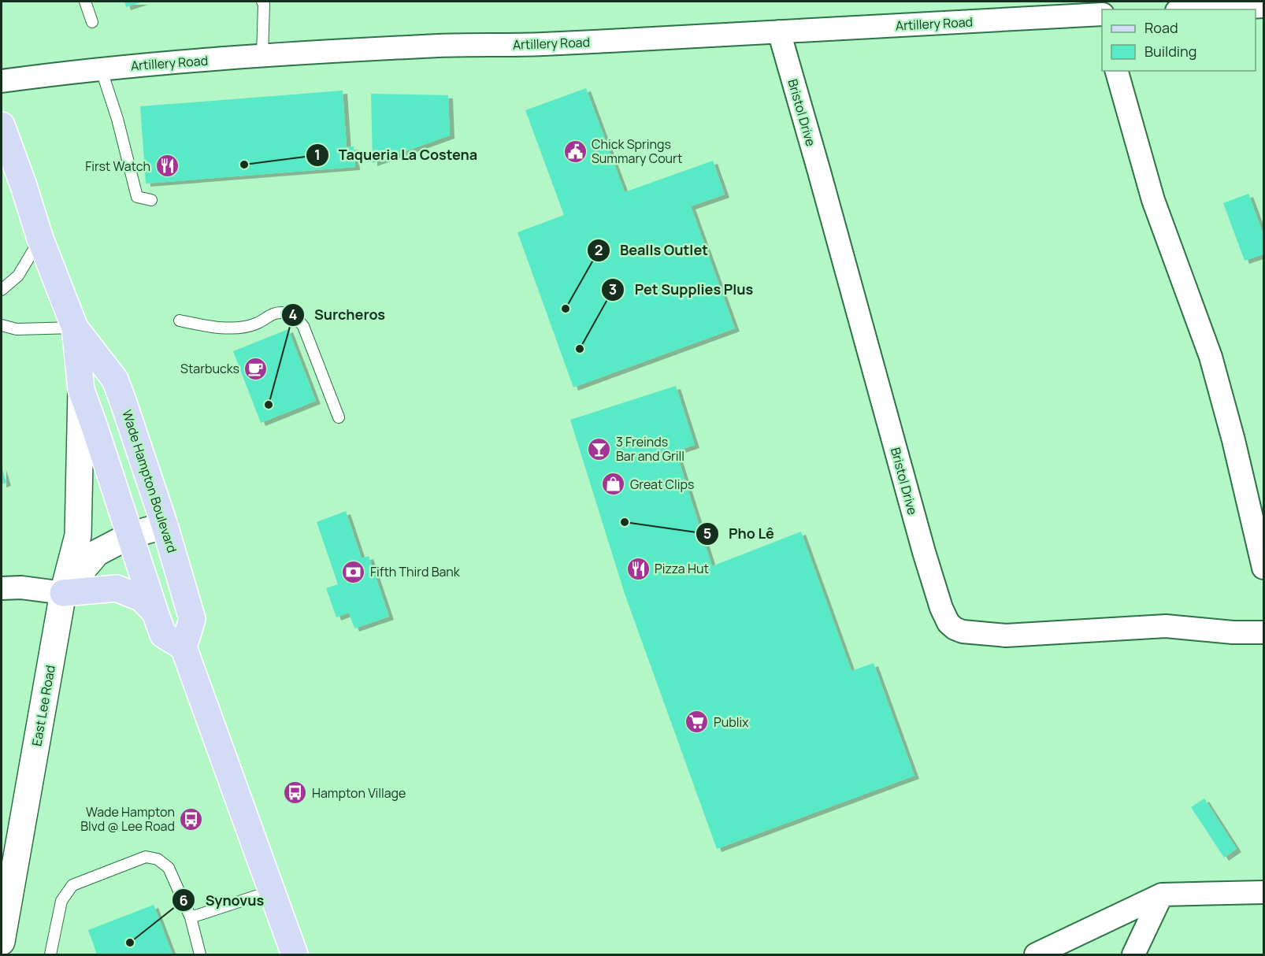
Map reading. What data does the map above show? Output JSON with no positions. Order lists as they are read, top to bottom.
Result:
{
  "streets": {
    "main road": ["Wade Hampton Boulevard"],
    "street": ["Artillery Road", "Bristol Drive", "East Lee Road"]
  },
  "crossings": [
    ["Artillery Road", "Bristol Drive"],
    ["Wade Hampton Boulevard", "East Lee Road"]
  ],
  "places": {
    "public building": ["Chick Springs Summary Court"],
    "other": [
      "Taqueria La Costena",
      "Bealls Outlet",
      "Pet Supplies Plus",
      "Surcheros",
      "Pho Lê",
      "Synovus"
    ],
    "restaurant": ["First Watch", "Pizza Hut"],
    "cafe": ["Starbucks"],
    "bar": ["3 Freinds Bar and Grill"],
    "shop": ["Great Clips"],
    "bank": ["Fifth Third Bank"],
    "supermarket": ["Publix"],
    "bus stop": ["Hampton Village", "Wade Hampton Blvd @ Lee Road"]
  },
  "legend": ["Road", "Building"]
}
